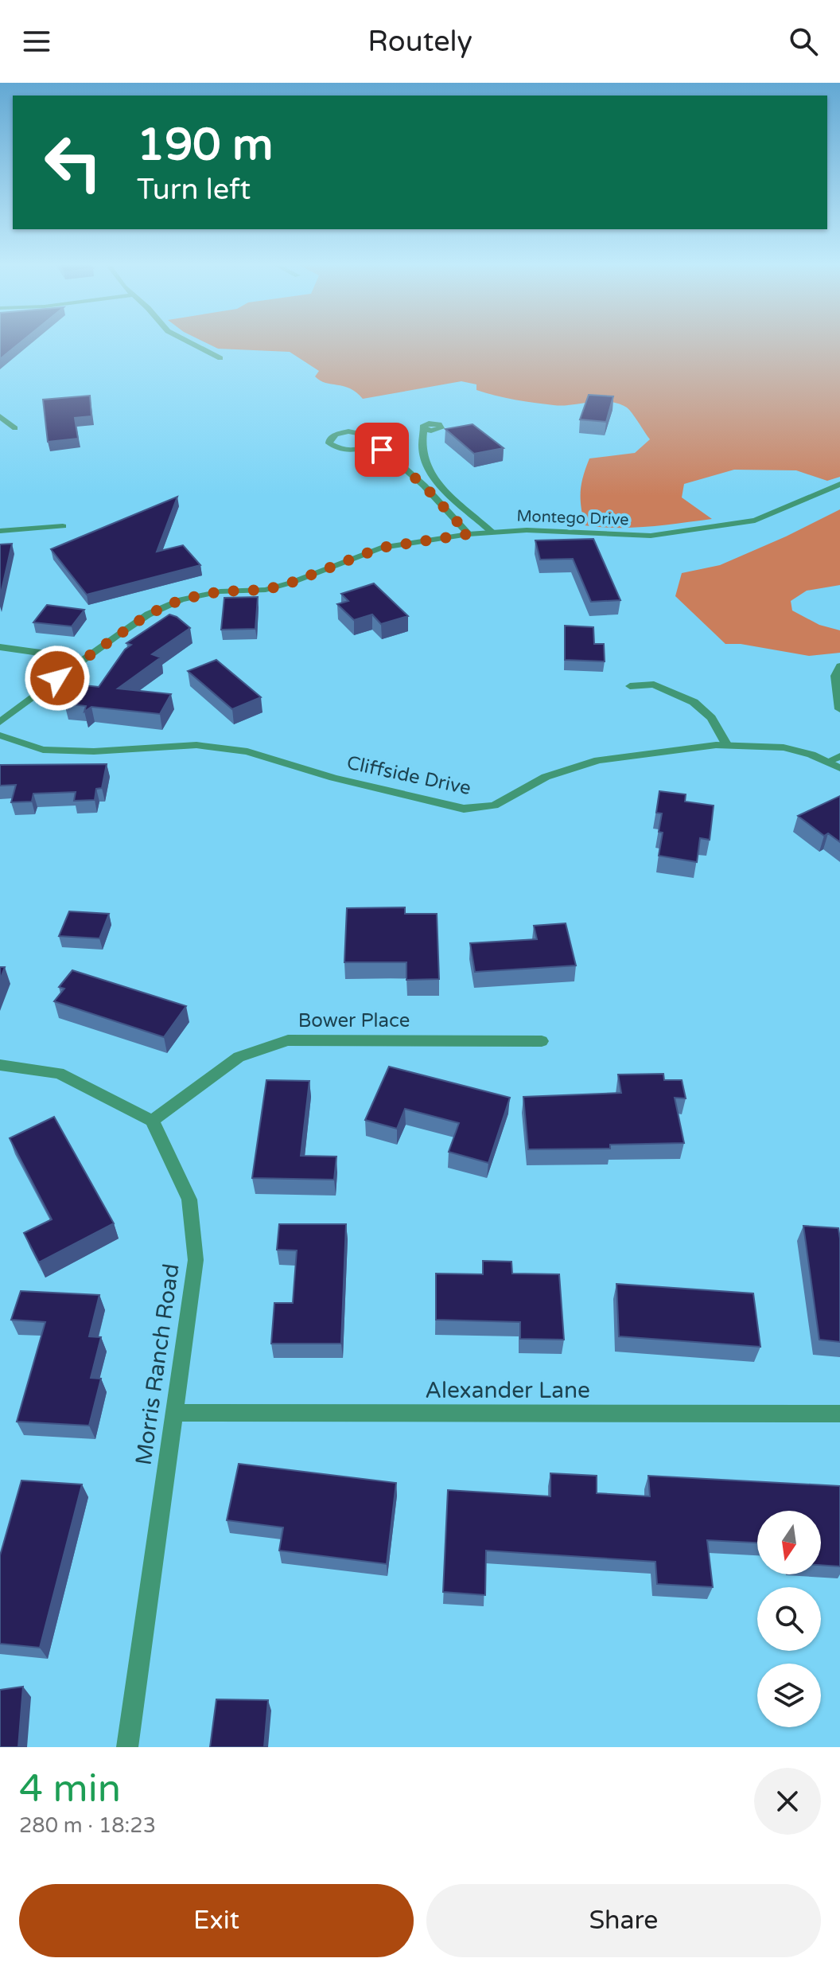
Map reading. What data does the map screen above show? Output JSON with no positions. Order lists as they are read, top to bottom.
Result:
{
  "streets": {
    "street": [
      "Montego Drive",
      "Cliffside Drive",
      "Bower Place",
      "Morris Ranch Road",
      "Alexander Lane"
    ]
  },
  "crossings": [
    ["Bower Place", "Morris Ranch Road"],
    ["Morris Ranch Road", "Alexander Lane"]
  ],
  "north": "bottom",
  "page": {
    "header": "Routely",
    "turn": ["190 m", "Turn left"],
    "heading": ["4 min", "280 m · 18:23"],
    "buttons": ["Exit", "Share"]
  }
}
